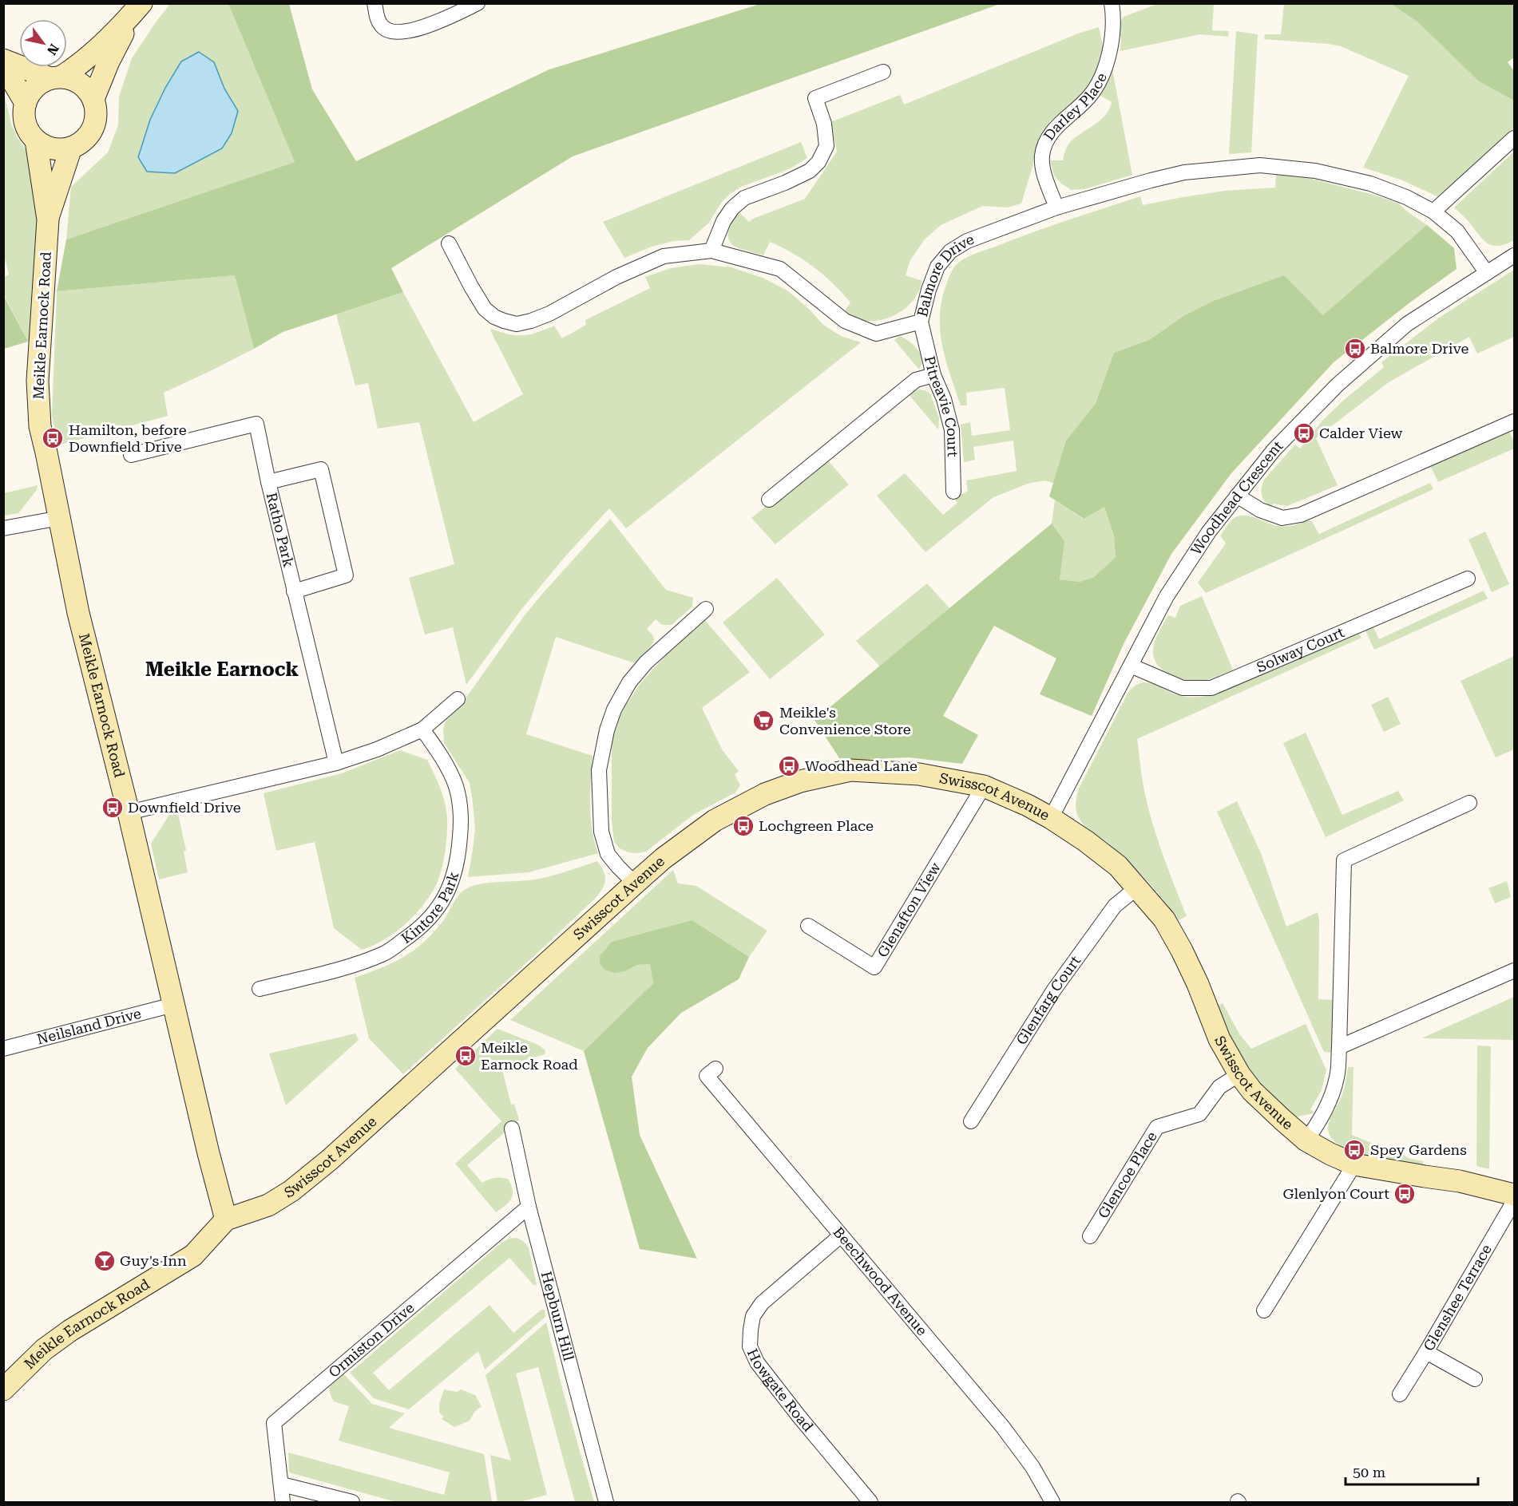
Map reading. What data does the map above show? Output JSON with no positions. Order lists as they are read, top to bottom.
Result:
{
  "streets": {
    "street": [
      "Darley Place",
      "Balmore Drive",
      "Meikle Earnock Road",
      "Pitreavie Court",
      "Woodhead Crescent",
      "Ratho Park",
      "Solway Court",
      "Swisscot Avenue",
      "Kintore Park",
      "Glenafton View",
      "Glenfarg Court",
      "Neilsland Drive",
      "Glencoe Place",
      "Beechwood Avenue",
      "Glenshee Terrace",
      "Hepburn Hill",
      "Ormiston Drive",
      "Howgate Road"
    ]
  },
  "crossings": [
    ["Darley Place", "Balmore Drive"],
    ["Balmore Drive", "Pitreavie Court"],
    ["Balmore Drive", "Woodhead Crescent"],
    ["Meikle Earnock Road", "Swisscot Avenue"],
    ["Meikle Earnock Road", "Neilsland Drive"],
    ["Woodhead Crescent", "Solway Court"],
    ["Woodhead Crescent", "Swisscot Avenue"],
    ["Swisscot Avenue", "Glenafton View"],
    ["Swisscot Avenue", "Glenfarg Court"],
    ["Swisscot Avenue", "Glencoe Place"],
    ["Beechwood Avenue", "Howgate Road"],
    ["Hepburn Hill", "Ormiston Drive"]
  ],
  "districts": ["Meikle Earnock"],
  "places": {
    "bus stop": [
      "Balmore Drive",
      "Calder View",
      "Hamilton, before Downfield Drive",
      "Woodhead Lane",
      "Downfield Drive",
      "Lochgreen Place",
      "Meikle Earnock Road",
      "Spey Gardens",
      "Glenlyon Court"
    ],
    "supermarket": ["Meikle's Convenience Store"],
    "bar": ["Guy's Inn"]
  },
  "scale_bar": "50 m",
  "north": "bottom right"
}
